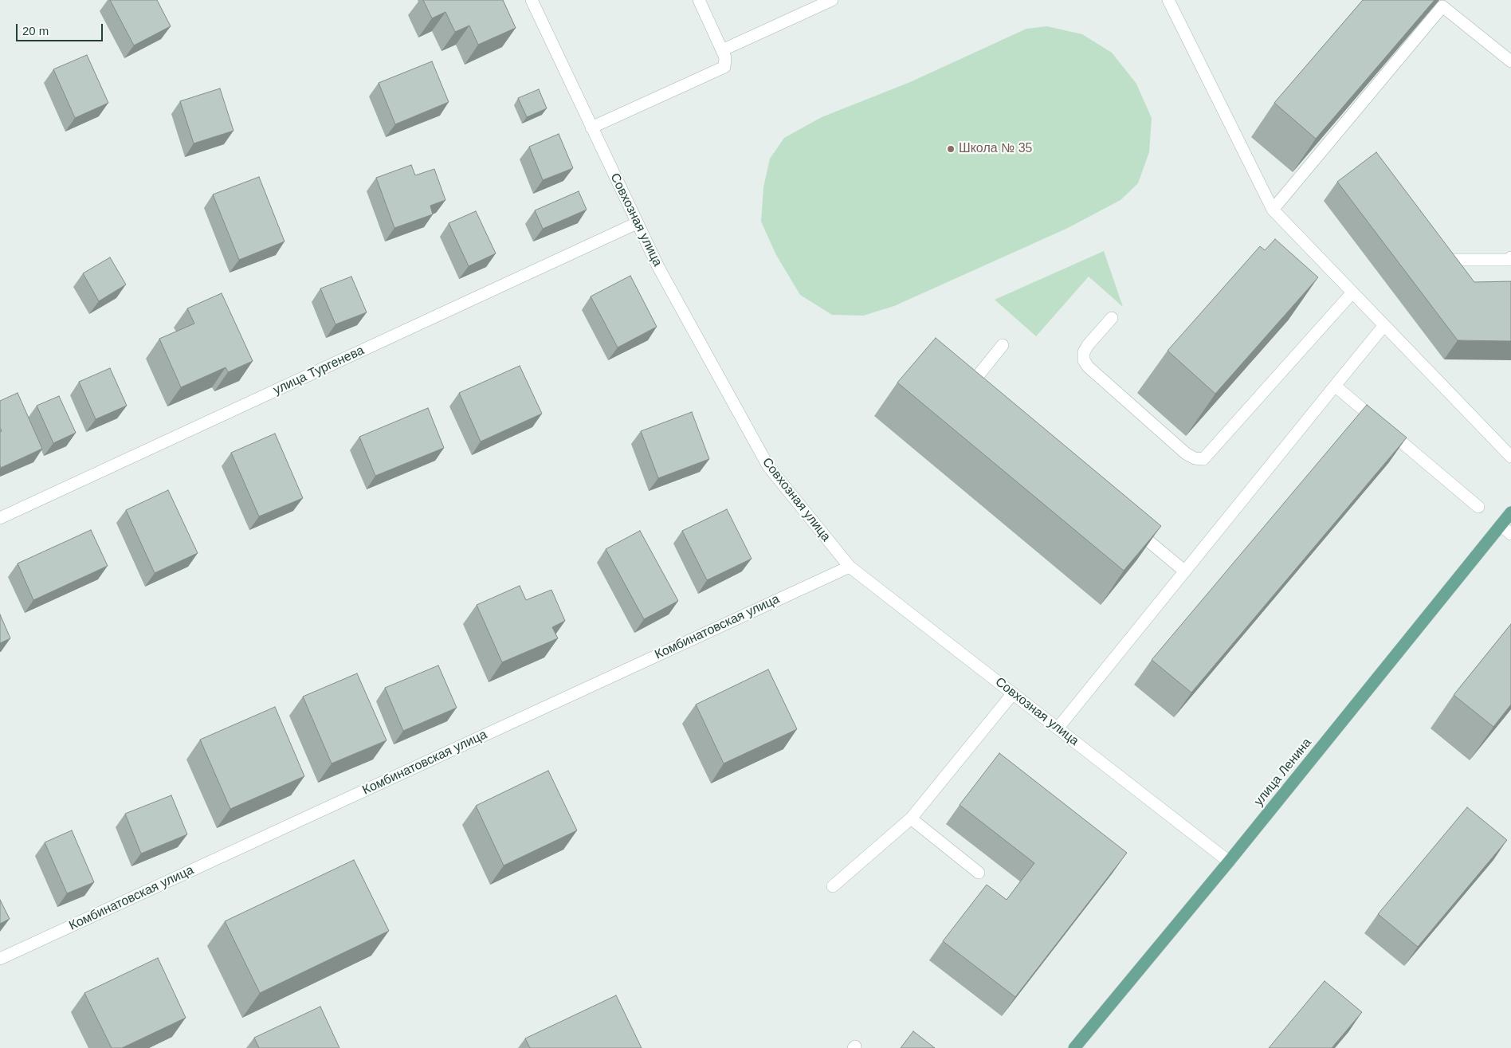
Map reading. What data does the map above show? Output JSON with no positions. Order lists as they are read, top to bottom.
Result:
{
  "streets": {
    "main road": ["улица Ленина"],
    "street": ["Совхозная улица", "улица Тургенева", "Комбинатовская улица"]
  },
  "crossings": [
    ["Совхозная улица", "улица Тургенева"],
    ["Совхозная улица", "Комбинатовская улица"],
    ["Совхозная улица", "улица Ленина"]
  ],
  "places": ["Школа № 35"],
  "scale_bar": "20 m"
}
